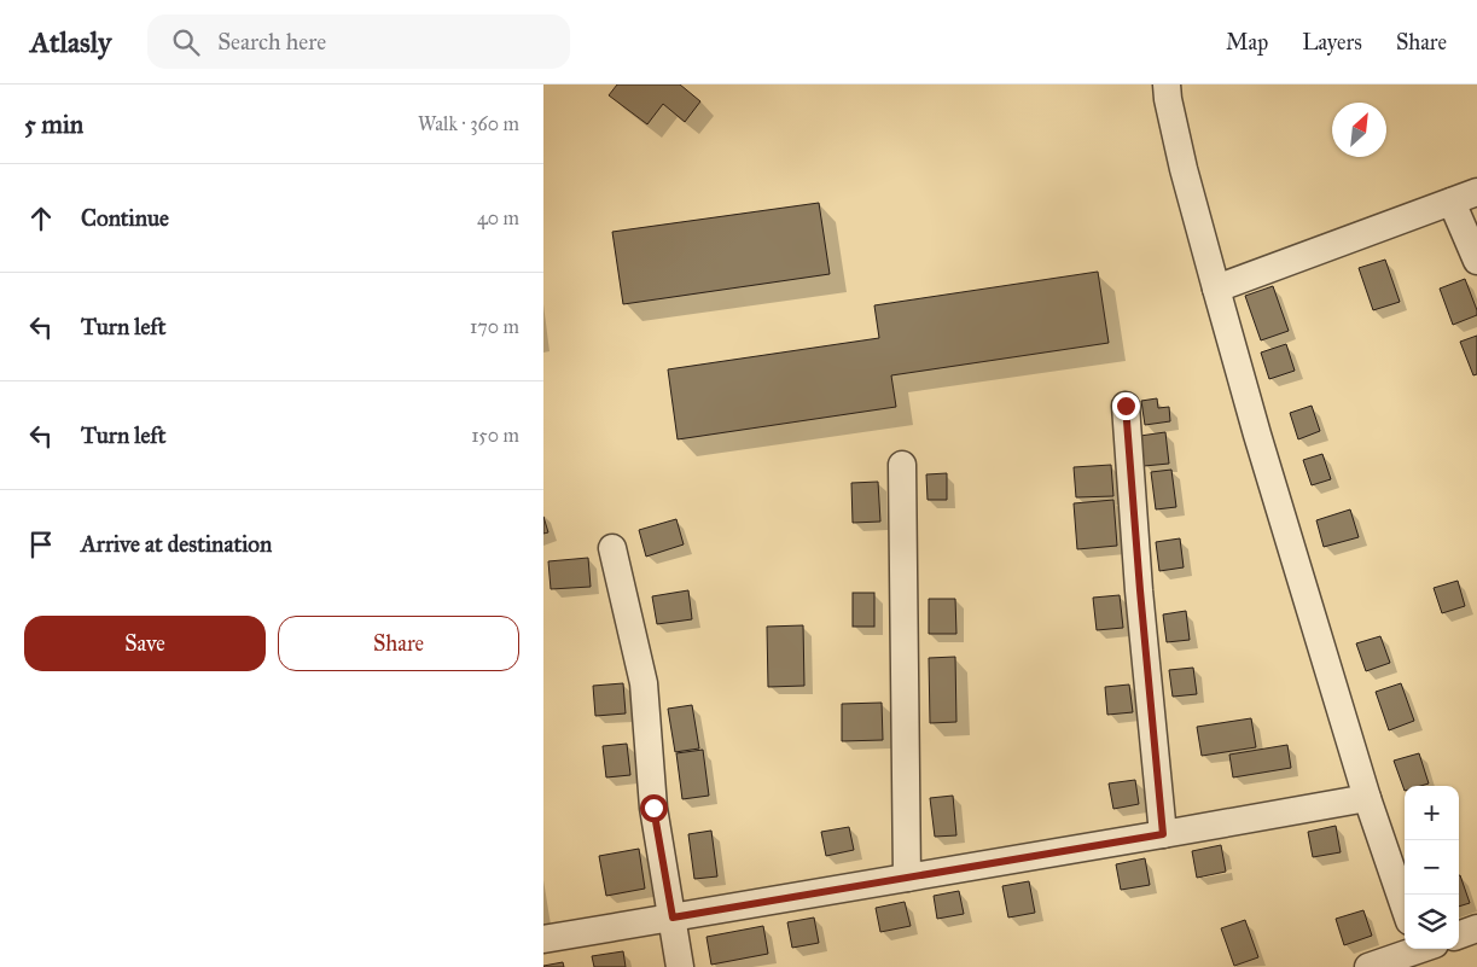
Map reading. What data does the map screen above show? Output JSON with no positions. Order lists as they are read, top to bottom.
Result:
{
  "north": "top right",
  "page": {
    "header": "Atlasly",
    "search": "Search here",
    "nav": ["Map", "Layers", "Share"],
    "heading": ["5 min", "Walk · 360 m"],
    "list": [
      ["Continue", "40 m"],
      ["Turn left", "170 m"],
      ["Turn left", "150 m"],
      "Arrive at destination"
    ],
    "buttons": ["Save", "Share"],
    "map_buttons": ["+", "−"]
  }
}
